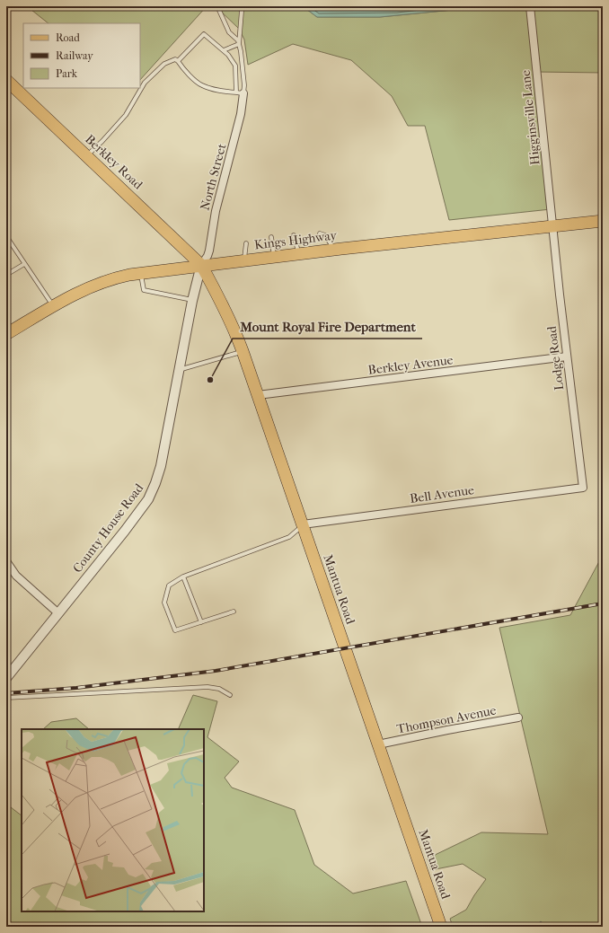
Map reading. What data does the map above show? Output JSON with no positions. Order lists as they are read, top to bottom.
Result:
{
  "streets": {
    "main road": ["Berkley Road", "Kings Highway", "Mantua Road"],
    "street": [
      "Higginsville Lane",
      "North Street",
      "Lodge Road",
      "Berkley Avenue",
      "Bell Avenue",
      "County House Road",
      "Thompson Avenue"
    ]
  },
  "crossings": [
    ["Higginsville Lane", "Kings Highway"],
    ["Higginsville Lane", "Lodge Road"],
    ["Berkley Road", "North Street"],
    ["Berkley Road", "Kings Highway"],
    ["Berkley Road", "County House Road"],
    ["Berkley Road", "Mantua Road"],
    ["North Street", "Kings Highway"],
    ["North Street", "County House Road"],
    ["North Street", "Mantua Road"],
    ["Kings Highway", "Lodge Road"],
    ["Kings Highway", "County House Road"],
    ["Kings Highway", "Mantua Road"],
    ["Lodge Road", "Berkley Avenue"],
    ["Lodge Road", "Bell Avenue"],
    ["Berkley Avenue", "Mantua Road"],
    ["Bell Avenue", "Mantua Road"],
    ["County House Road", "Mantua Road"],
    ["Mantua Road", "Thompson Avenue"]
  ],
  "places": ["Mount Royal Fire Department"],
  "legend": ["Road", "Railway", "Park"]
}
